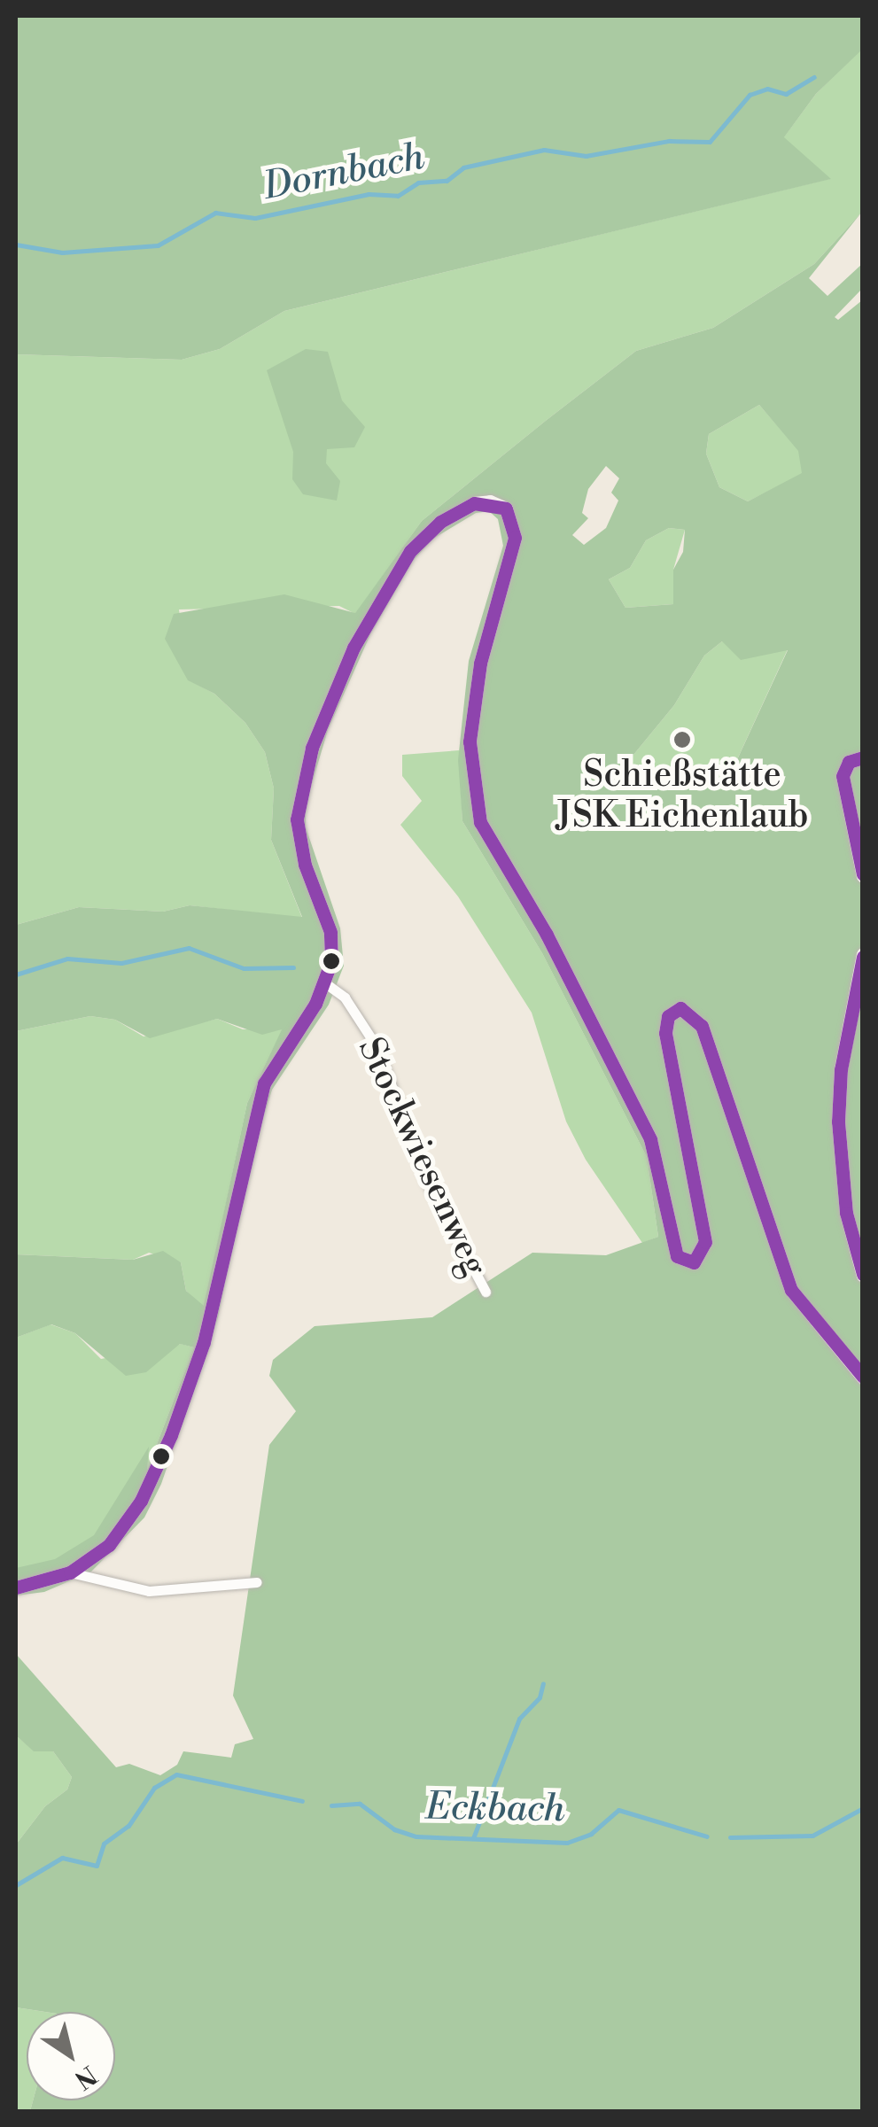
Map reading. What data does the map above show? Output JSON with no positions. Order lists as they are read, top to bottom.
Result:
{
  "streets": {
    "street": ["Stockwiesenweg"]
  },
  "water": ["Dornbach", "Eckbach"],
  "places": ["Schießstätte JSK Eichenlaub"],
  "north": "bottom right"
}
